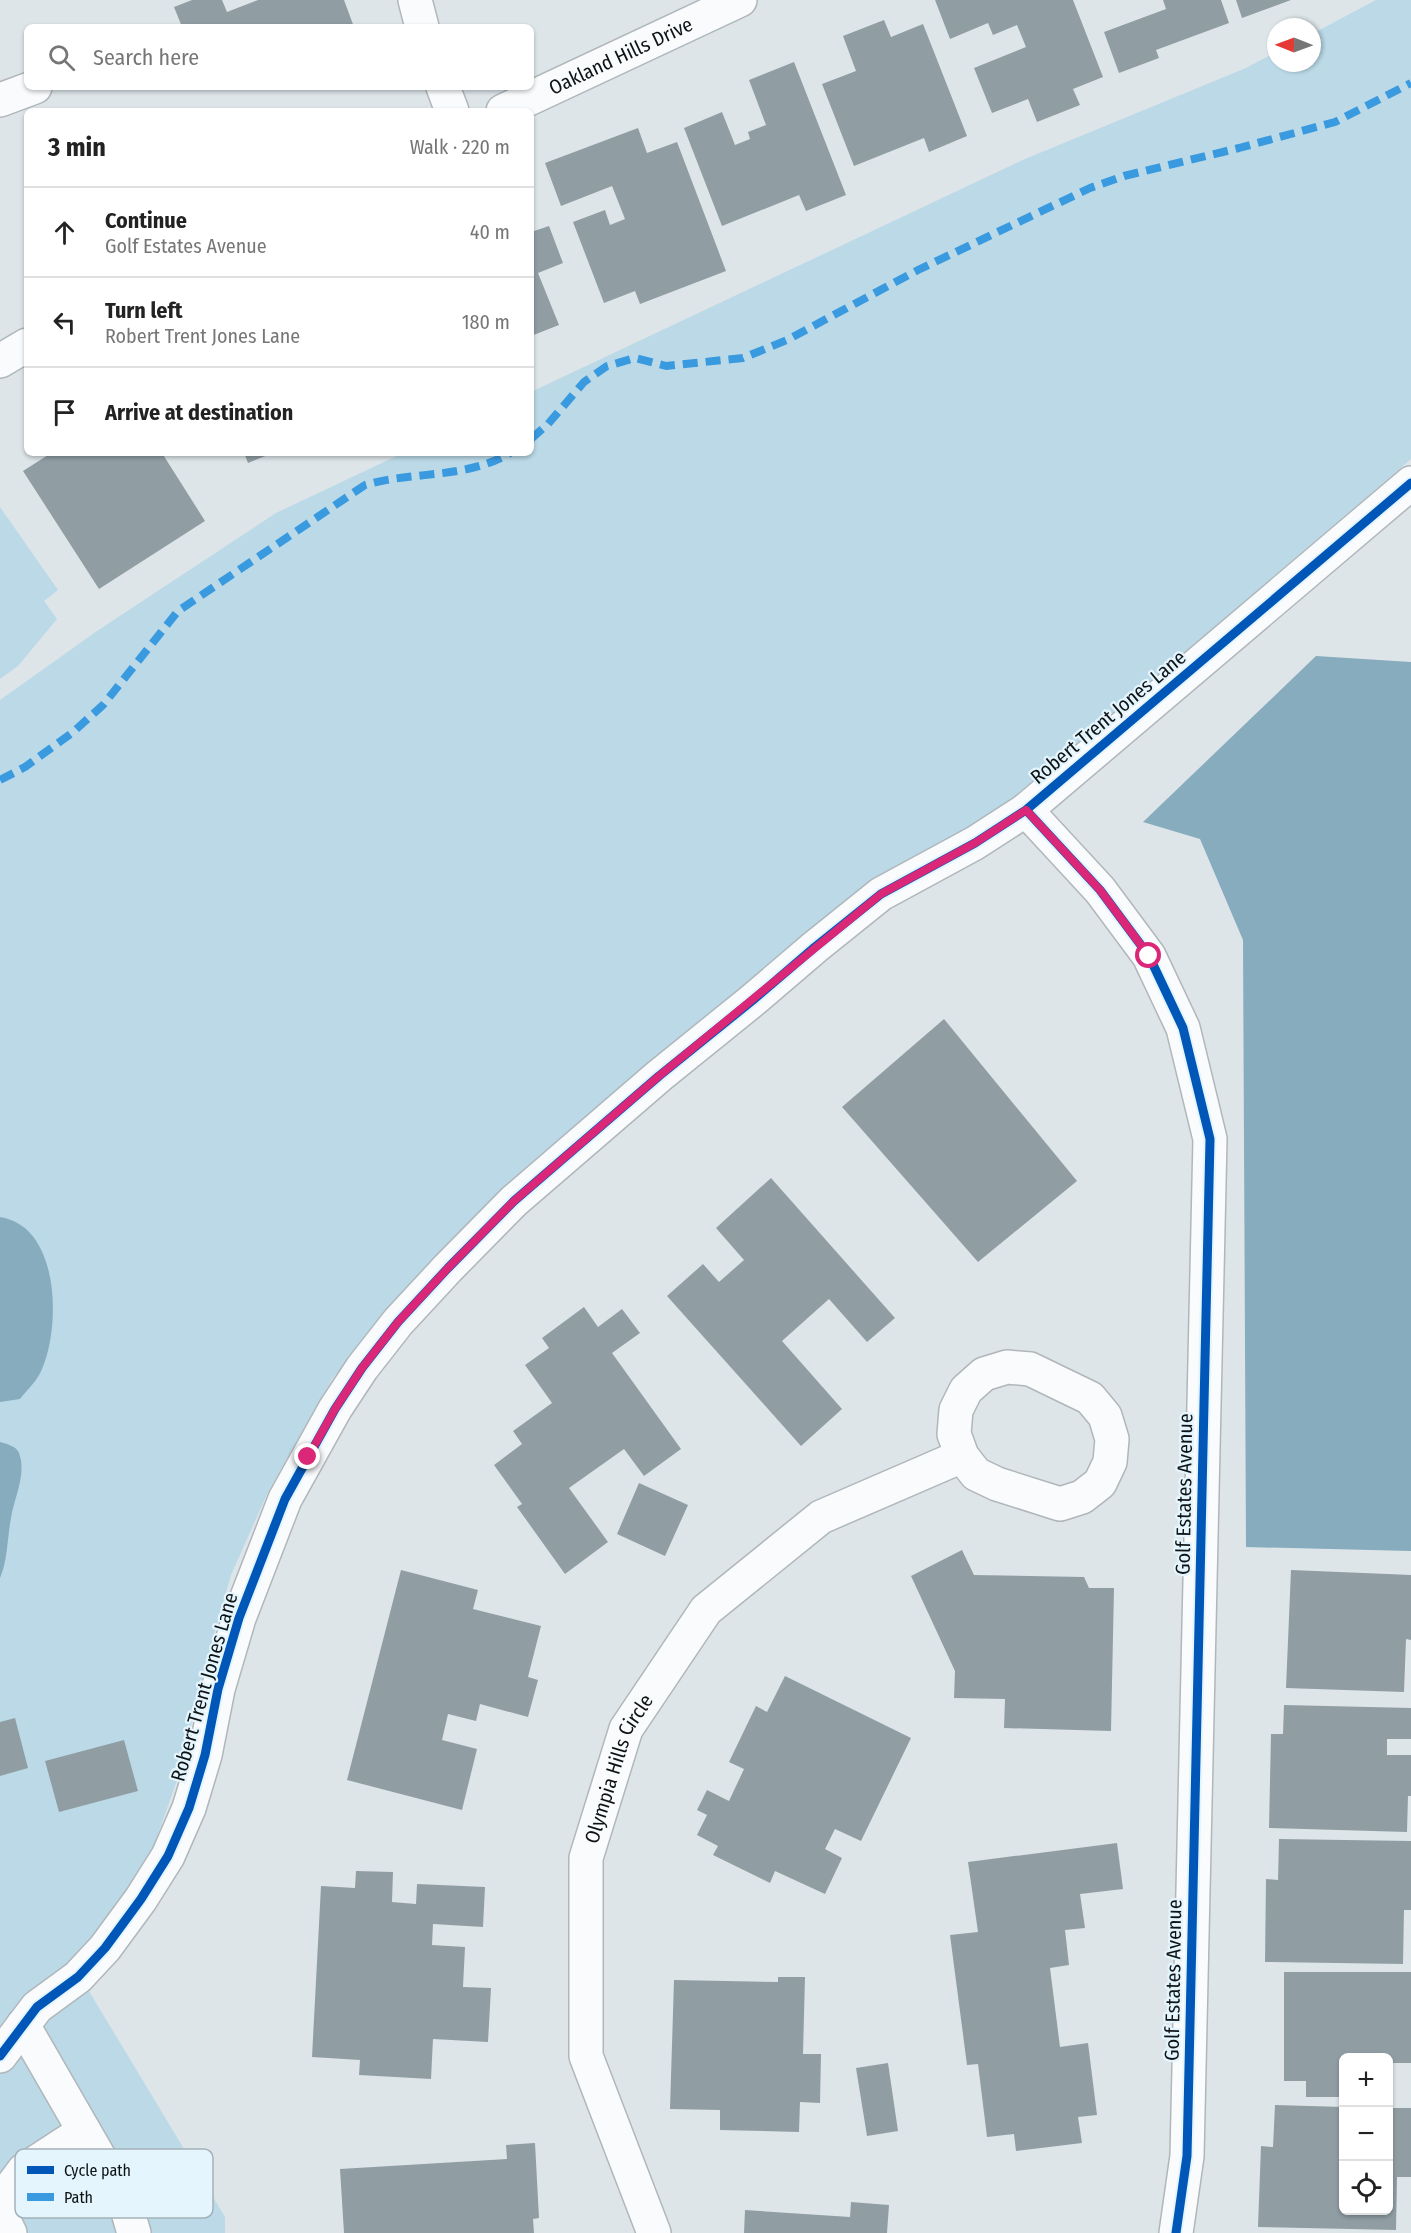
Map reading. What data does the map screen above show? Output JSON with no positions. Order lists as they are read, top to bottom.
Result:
{
  "streets": {
    "street": [
      "Oakland Hills Drive",
      "Robert Trent Jones Lane",
      "Golf Estates Avenue",
      "Olympia Hills Circle"
    ]
  },
  "crossings": [
    ["Robert Trent Jones Lane", "Golf Estates Avenue"]
  ],
  "legend": ["Cycle path", "Path"],
  "north": "left",
  "page": {
    "search": "Search here",
    "heading": ["3 min", "Walk · 220 m"],
    "list": [
      ["Continue", "Golf Estates Avenue", "40 m"],
      ["Turn left", "Robert Trent Jones Lane", "180 m"],
      "Arrive at destination"
    ],
    "map_buttons": ["+", "−"]
  }
}
